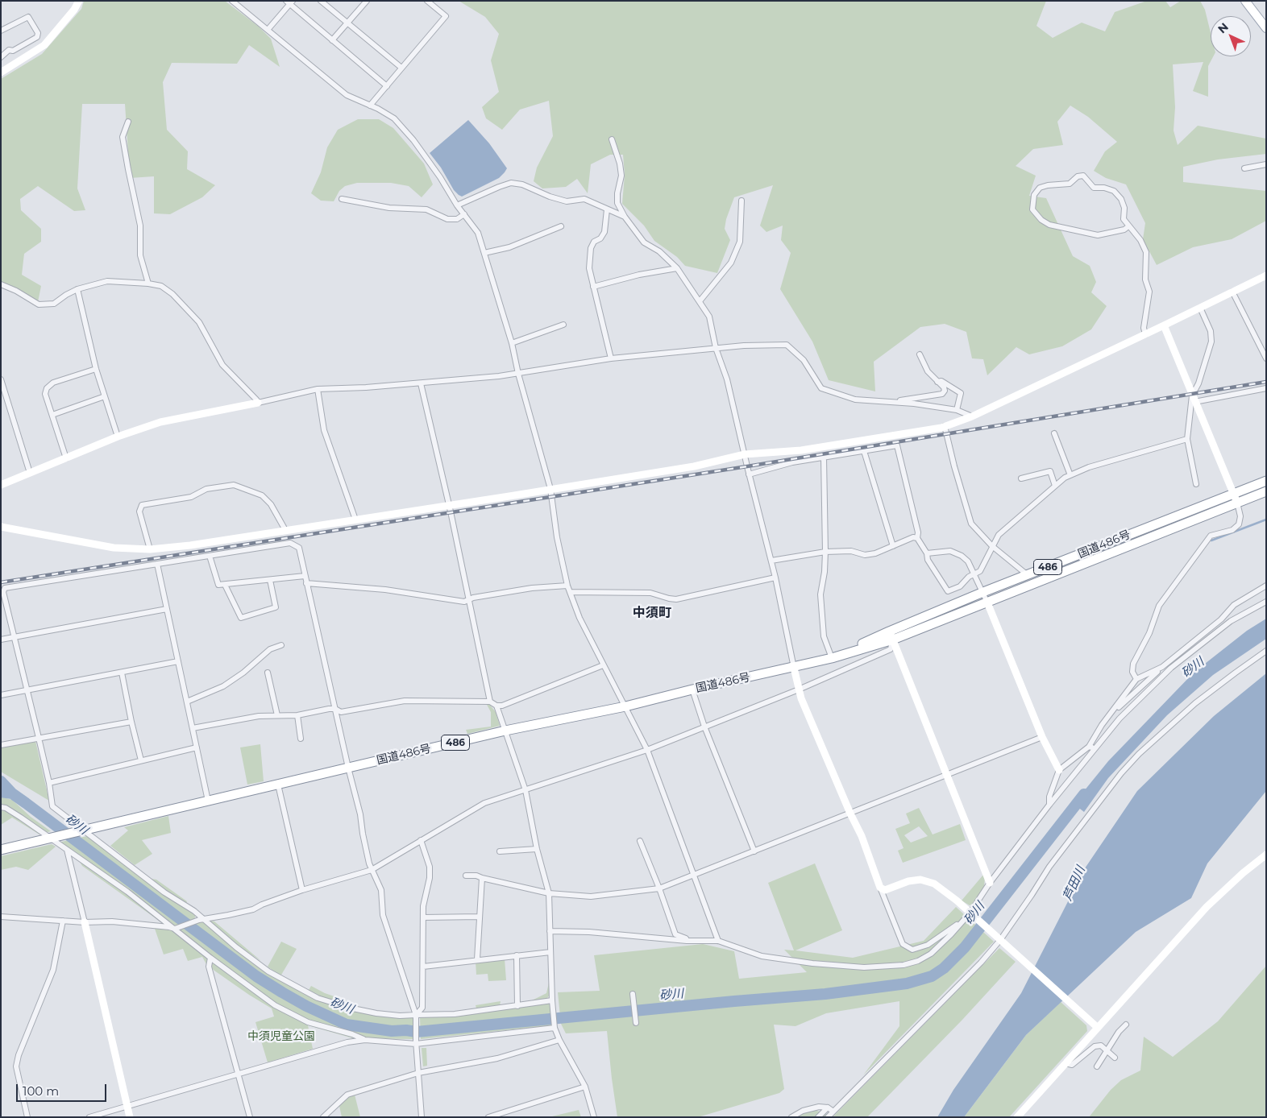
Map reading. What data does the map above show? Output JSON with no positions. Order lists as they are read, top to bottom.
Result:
{
  "streets": {
    "highway": ["国道486号", "486"]
  },
  "districts": ["中須町"],
  "water": ["砂川", "芦田川"],
  "parks": ["中須児童公園"],
  "scale_bar": "100 m",
  "north": "top left"
}
